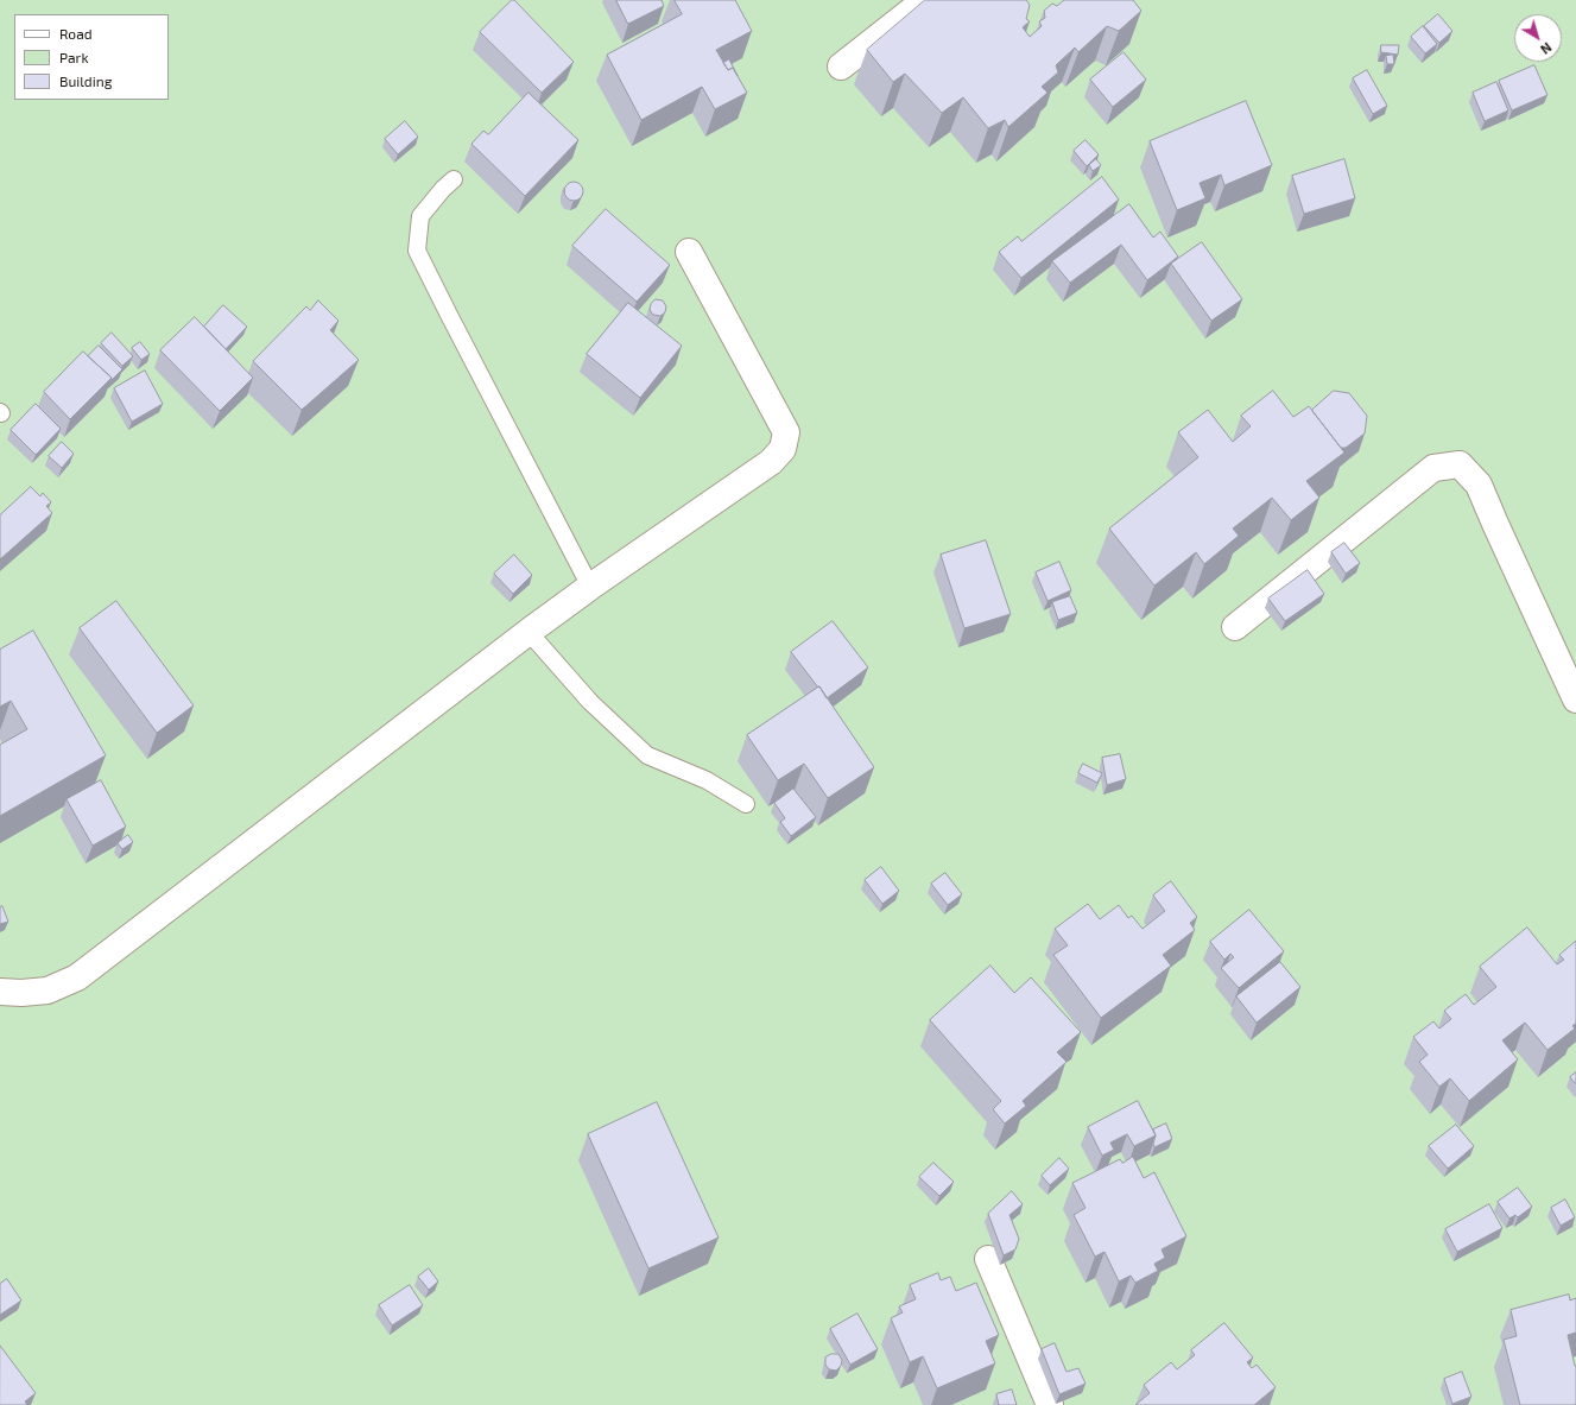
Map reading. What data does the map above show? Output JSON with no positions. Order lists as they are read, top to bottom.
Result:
{
  "legend": ["Road", "Park", "Building"],
  "north": "bottom right"
}
